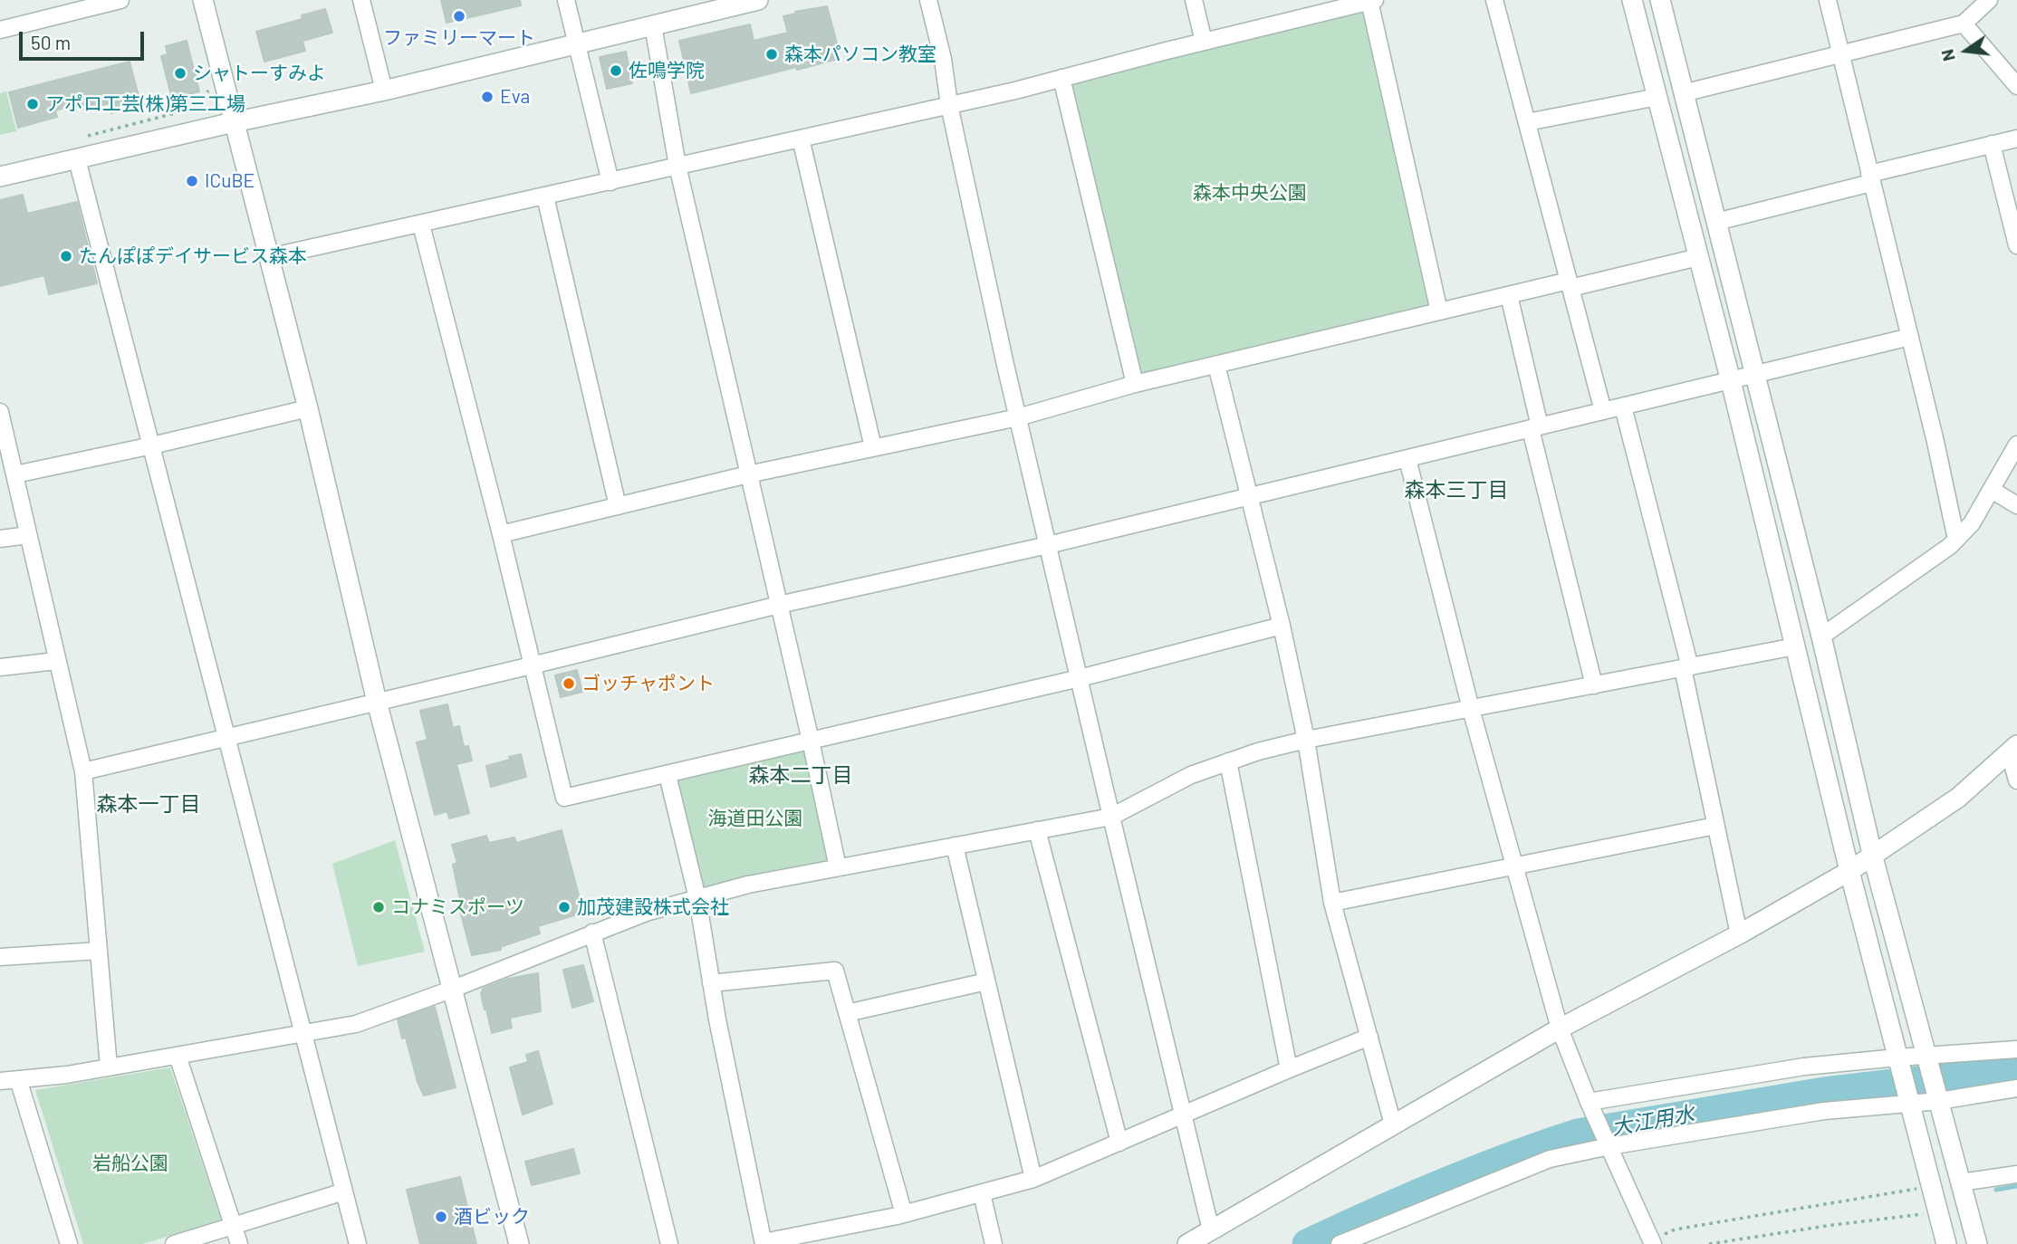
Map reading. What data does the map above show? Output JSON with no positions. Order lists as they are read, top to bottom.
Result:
{
  "districts": ["森本三丁目", "森本二丁目", "森本一丁目"],
  "water": ["大江用水"],
  "parks": ["森本中央公園", "海道田公園", "岩船公園"],
  "places": [
    "ファミリーマート",
    "森本パソコン教室",
    "佐鳴学院",
    "シャトーすみよ",
    "Eva",
    "アポロ工芸(株)第三工場",
    "ICuBE",
    "たんぽぽデイサービス森本",
    "ゴッチャポント",
    "コナミスポーツ",
    "加茂建設株式会社",
    "酒ビック"
  ],
  "scale_bar": "50 m",
  "north": "left"
}
